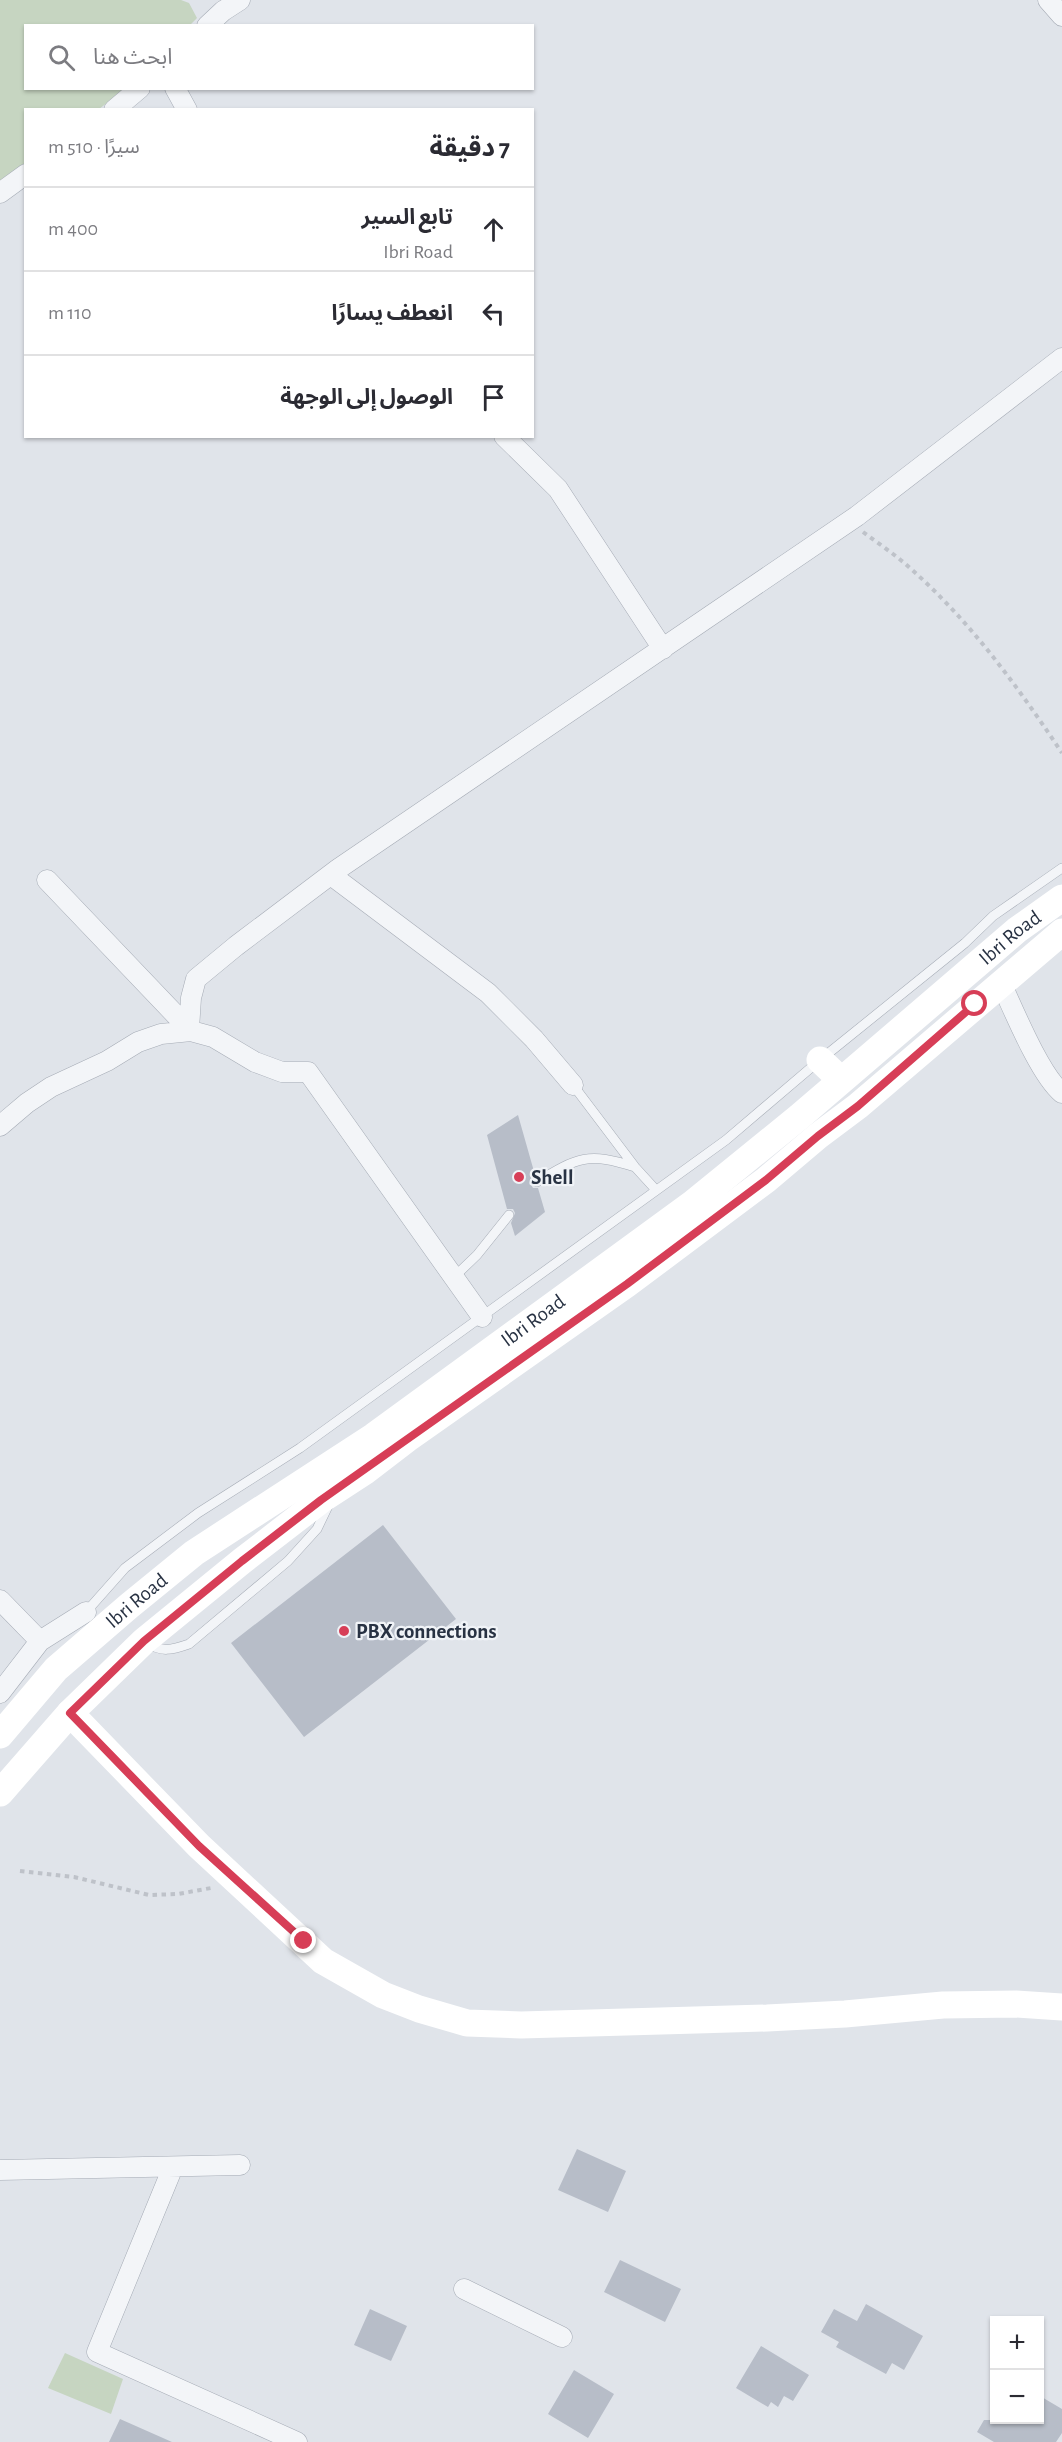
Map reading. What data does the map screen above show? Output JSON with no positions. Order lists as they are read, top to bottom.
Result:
{
  "streets": {
    "main road": ["Ibri Road"]
  },
  "places": ["Shell", "PBX connections"],
  "page": {
    "search": "ابحث هنا",
    "heading": ["7 دقيقة", "سيرًا · 510 m"],
    "list": [
      ["تابع السير", "Ibri Road", "400 m"],
      ["انعطف يسارًا", "110 m"],
      "الوصول إلى الوجهة"
    ],
    "map_buttons": ["+", "−"]
  }
}
